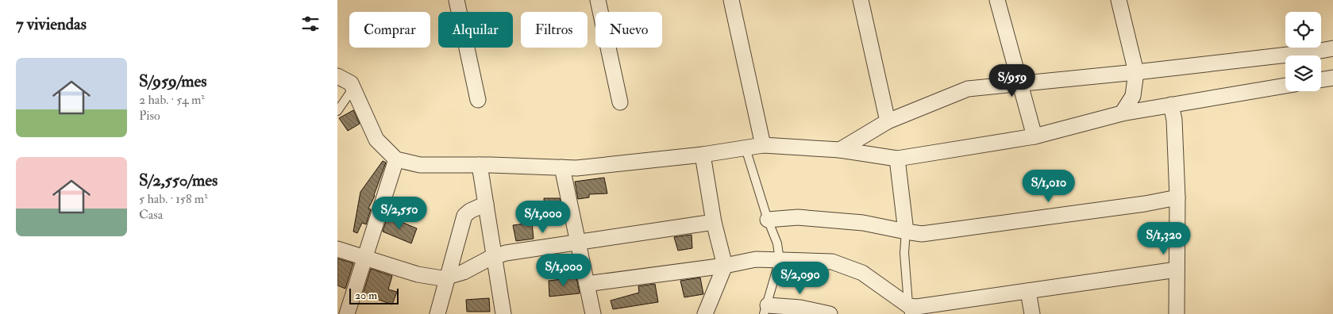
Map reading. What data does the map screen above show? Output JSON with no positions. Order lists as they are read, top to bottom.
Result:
{
  "scale_bar": "20 m",
  "page": {
    "heading": "7 viviendas",
    "chip": [
      "Comprar",
      "Alquilar",
      "Filtros",
      "Nuevo"
    ],
    "list": [
      {
        "name": "S/959/mes",
        "note": "2 hab. · 54 m² · Piso"
      },
      {
        "name": "S/2,550/mes",
        "note": "5 hab. · 158 m² · Casa"
      }
    ],
    "price": [
      "S/959",
      "S/1,010",
      "S/2,550",
      "S/1,000",
      "S/1,320",
      "S/1,000",
      "S/2,090"
    ],
    "scale": "20 m"
  }
}
